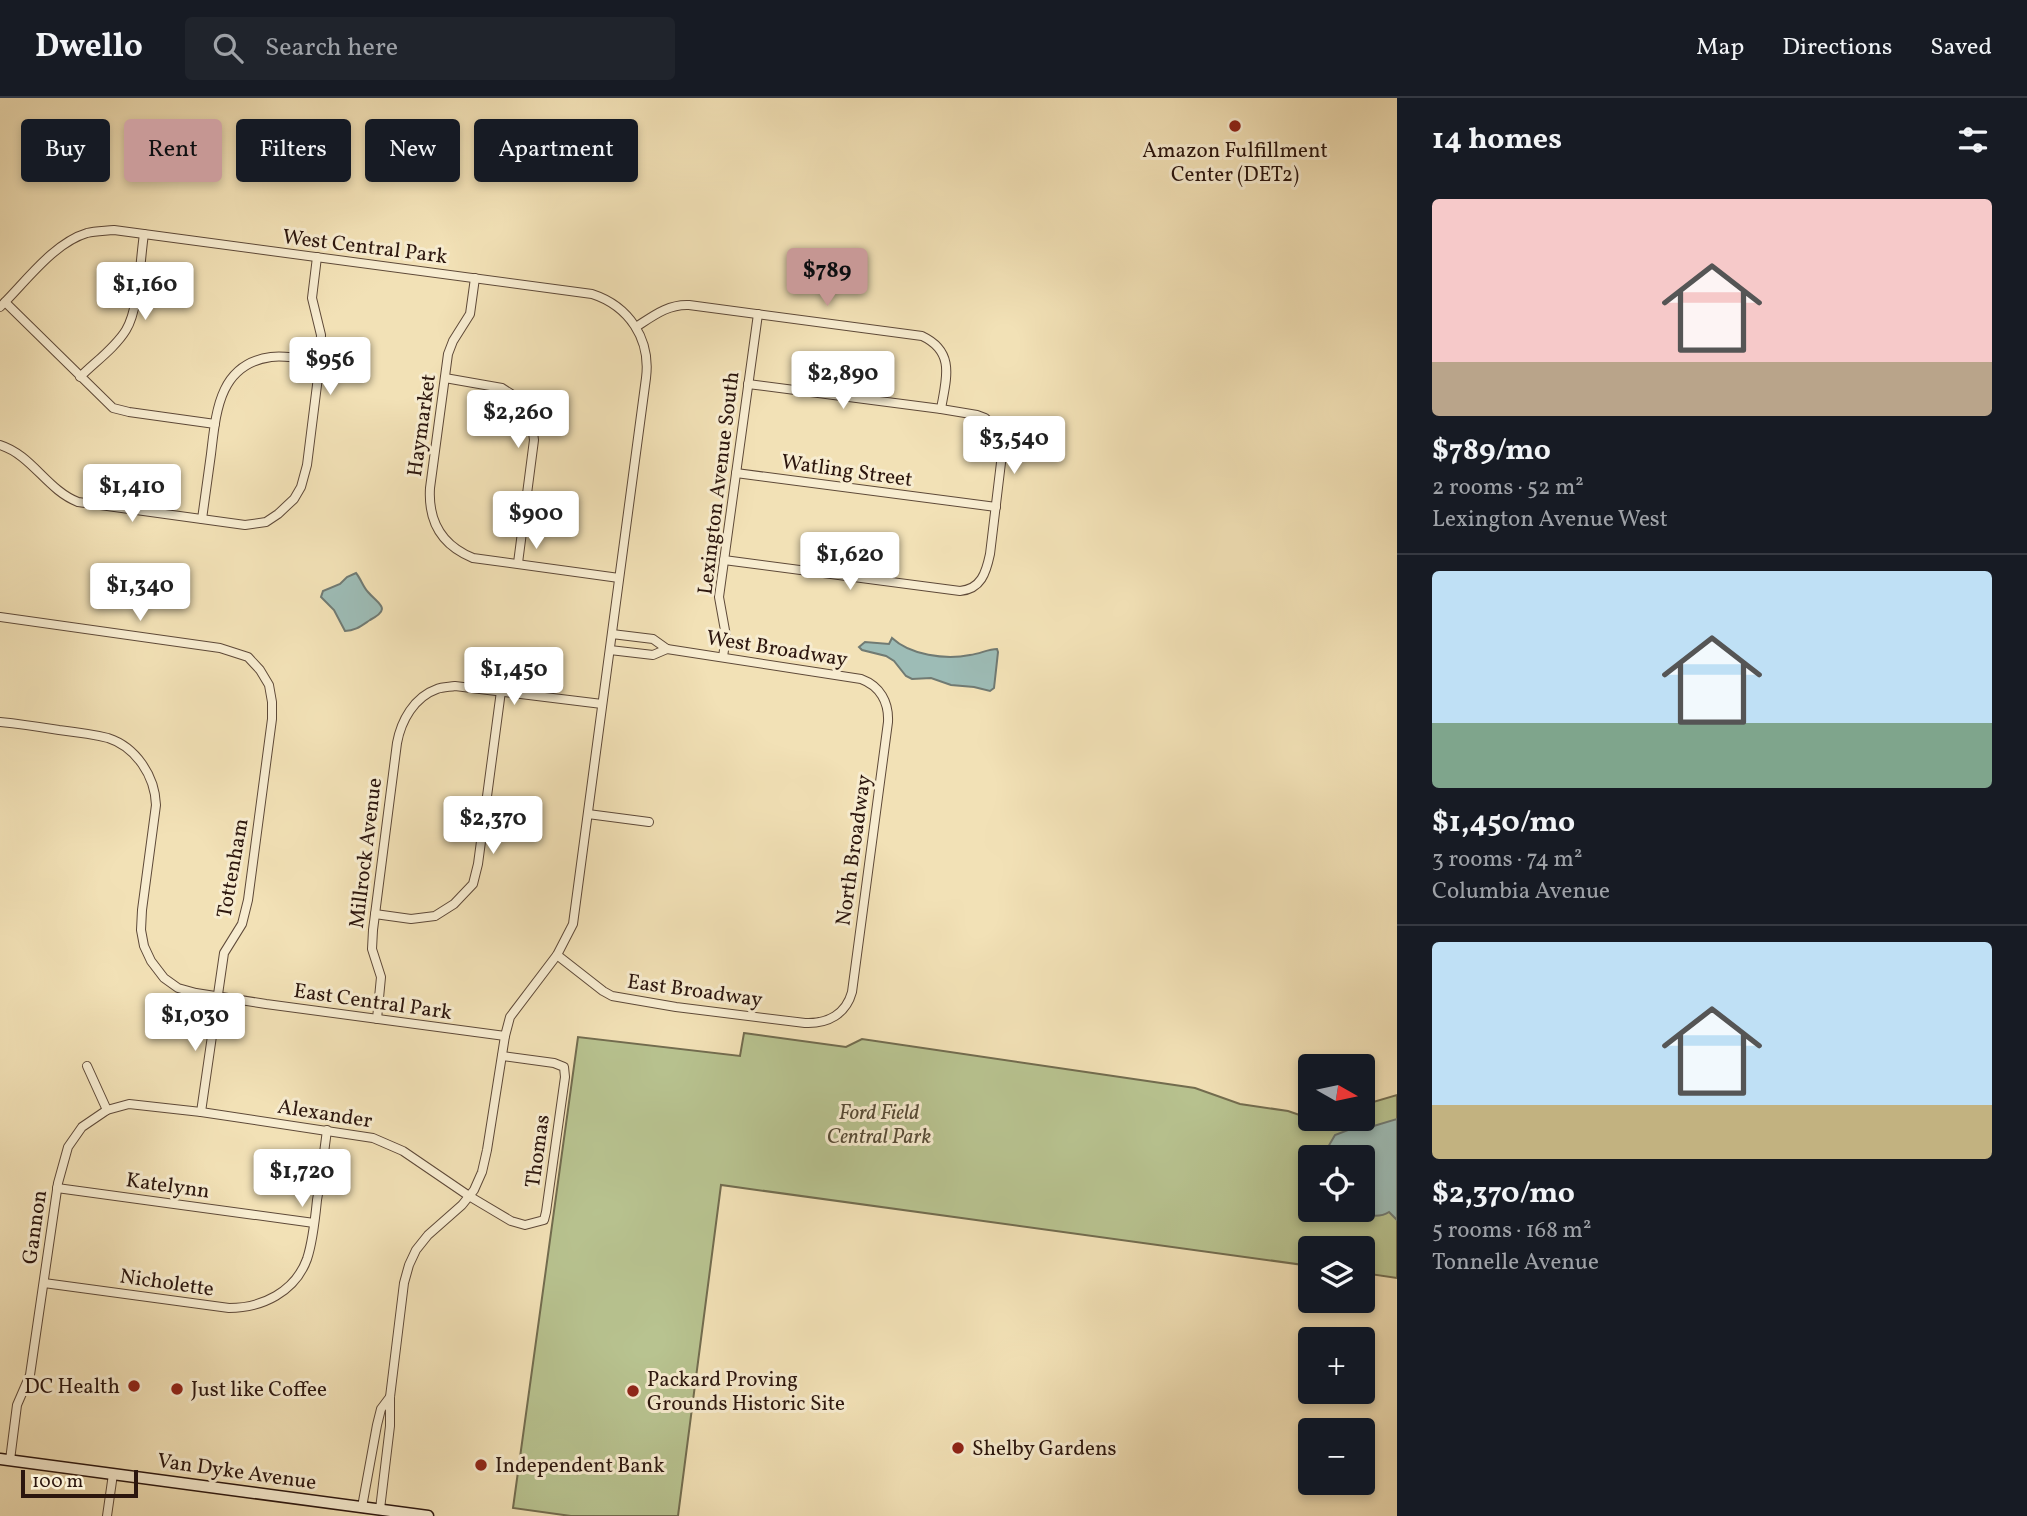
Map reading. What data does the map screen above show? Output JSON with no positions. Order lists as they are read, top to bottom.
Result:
{
  "streets": {
    "main road": ["Van Dyke Avenue"],
    "street": [
      "West Central Park",
      "Haymarket",
      "Watling Street",
      "Lexington Avenue South",
      "West Broadway",
      "North Broadway",
      "Millrock Avenue",
      "Tottenham",
      "East Broadway",
      "East Central Park",
      "Alexander",
      "Thomas",
      "Katelynn",
      "Gannon",
      "Nicholette"
    ]
  },
  "crossings": [
    ["West Central Park", "Haymarket"],
    ["West Central Park", "West Broadway"],
    ["West Central Park", "East Broadway"],
    ["West Central Park", "East Central Park"],
    ["West Central Park", "Alexander"],
    ["West Central Park", "Thomas"],
    ["Watling Street", "Lexington Avenue South"],
    ["Lexington Avenue South", "West Broadway"],
    ["West Broadway", "North Broadway"],
    ["North Broadway", "East Broadway"],
    ["Millrock Avenue", "East Central Park"],
    ["Tottenham", "East Central Park"],
    ["Tottenham", "Alexander"],
    ["Tottenham", "Gannon"],
    ["Alexander", "Thomas"],
    ["Alexander", "Gannon"],
    ["Katelynn", "Gannon"],
    ["Katelynn", "Nicholette"],
    ["Gannon", "Nicholette"],
    ["Gannon", "Van Dyke Avenue"]
  ],
  "parks": ["Ford Field Central Park"],
  "places": [
    "Amazon Fulfillment Center (DET2)",
    "DC Health",
    "Just like Coffee",
    "Packard Proving Grounds Historic Site",
    "Shelby Gardens",
    "Independent Bank"
  ],
  "scale_bar": "100 m",
  "north": "right",
  "page": {
    "header": "Dwello",
    "search": "Search here",
    "nav": ["Map", "Directions", "Saved"],
    "heading": "14 homes",
    "chip": [
      "Buy",
      "Rent",
      "Filters",
      "New",
      "Apartment"
    ],
    "list": [
      {
        "name": "$789/mo",
        "note": "2 rooms · 52 m² · Lexington Avenue West"
      },
      {
        "name": "$1,450/mo",
        "note": "3 rooms · 74 m² · Columbia Avenue"
      },
      {
        "name": "$2,370/mo",
        "note": "5 rooms · 168 m² · Tonnelle Avenue"
      }
    ],
    "price": [
      "$789",
      "$1,160",
      "$956",
      "$2,890",
      "$2,260",
      "$3,540",
      "$1,410",
      "$900",
      "$1,620",
      "$1,340",
      "$1,450",
      "$2,370",
      "$1,030",
      "$1,720"
    ],
    "map_buttons": ["+", "−"],
    "scale": "100 m"
  }
}
